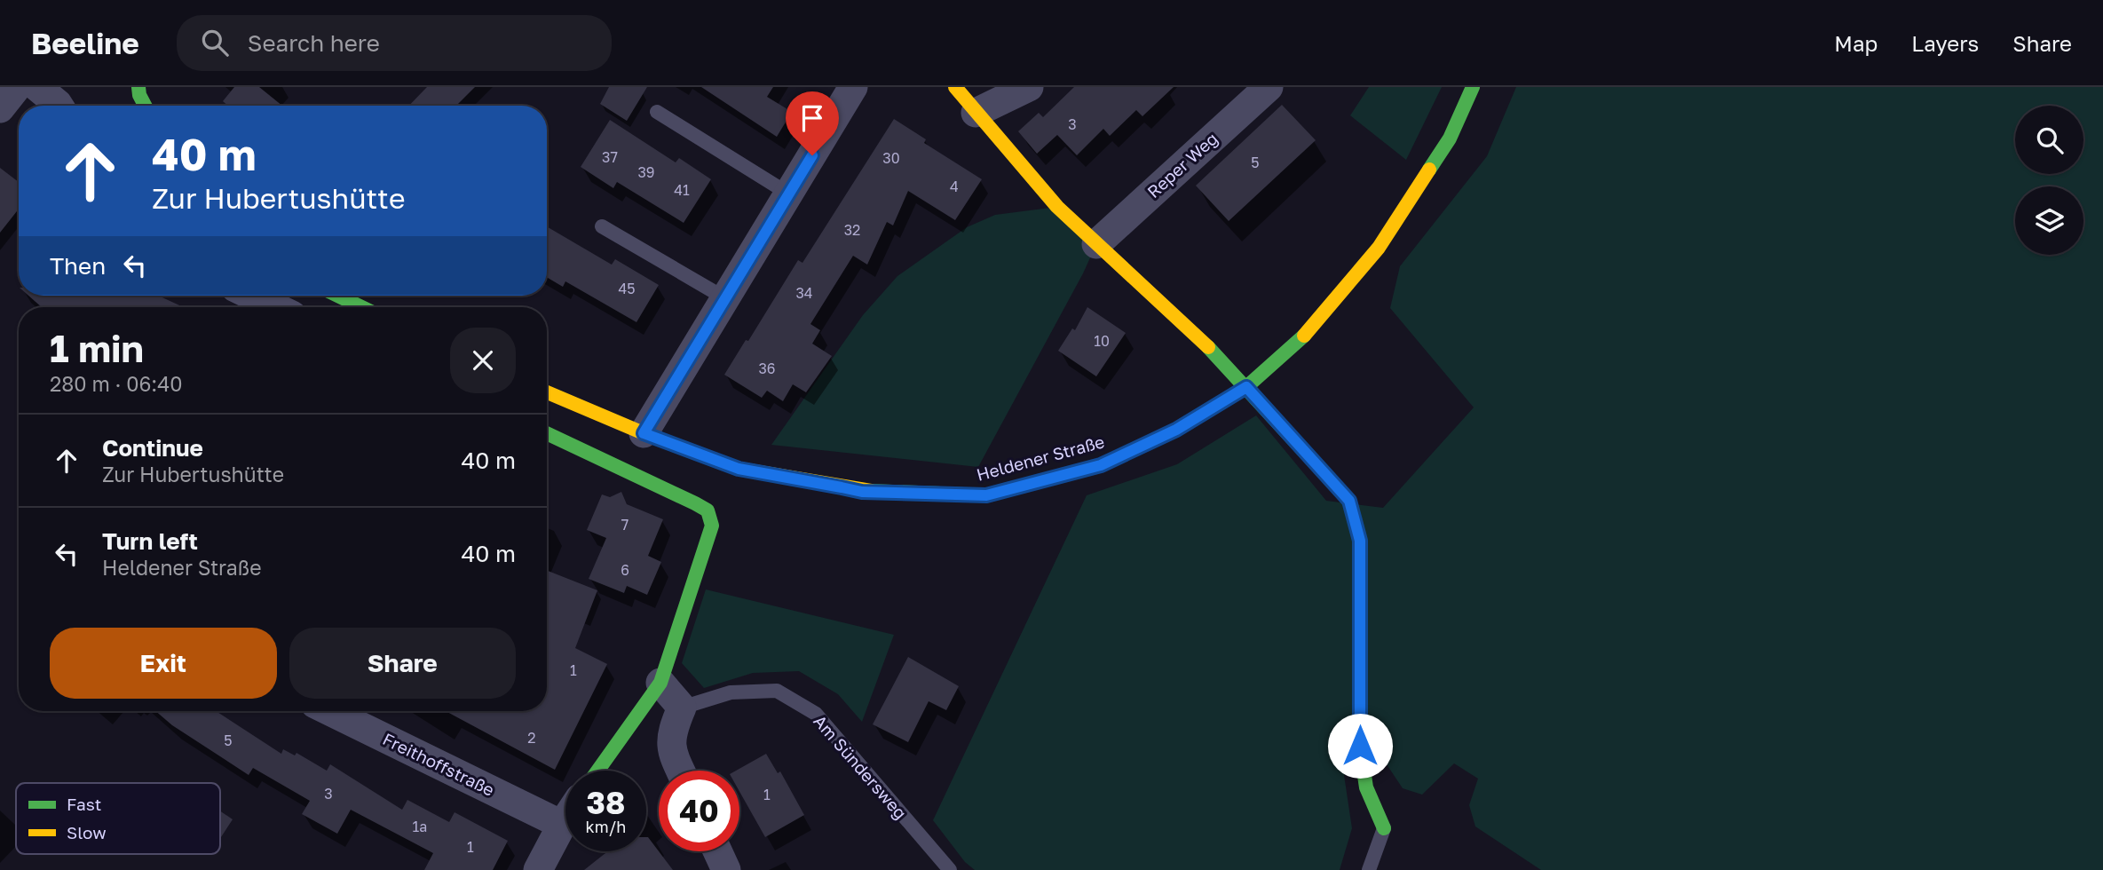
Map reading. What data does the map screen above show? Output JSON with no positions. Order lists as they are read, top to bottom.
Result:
{
  "streets": {
    "street": ["Reper Weg", "Heldener Straße", "Freithoffstraße"],
    "lane": ["Am Sündersweg"]
  },
  "house_numbers": [
    "3",
    "37",
    "30",
    "5",
    "39",
    "4",
    "41",
    "32",
    "45",
    "34",
    "10",
    "36",
    "7",
    "6",
    "1",
    "2",
    "5",
    "3",
    "1",
    "1a",
    "1"
  ],
  "legend": ["Fast", "Slow"],
  "page": {
    "header": "Beeline",
    "search": "Search here",
    "nav": ["Map", "Layers", "Share"],
    "turn": ["40 m", "Zur Hubertushütte"],
    "then": "Then",
    "heading": ["1 min", "280 m · 06:40"],
    "list": [
      {
        "name": "Continue",
        "note": "Zur Hubertushütte",
        "value": "40 m"
      },
      {
        "name": "Turn left",
        "note": "Heldener Straße",
        "value": "40 m"
      }
    ],
    "buttons": ["Exit", "Share"],
    "speed": "38 km/h",
    "limit": "40"
  }
}
